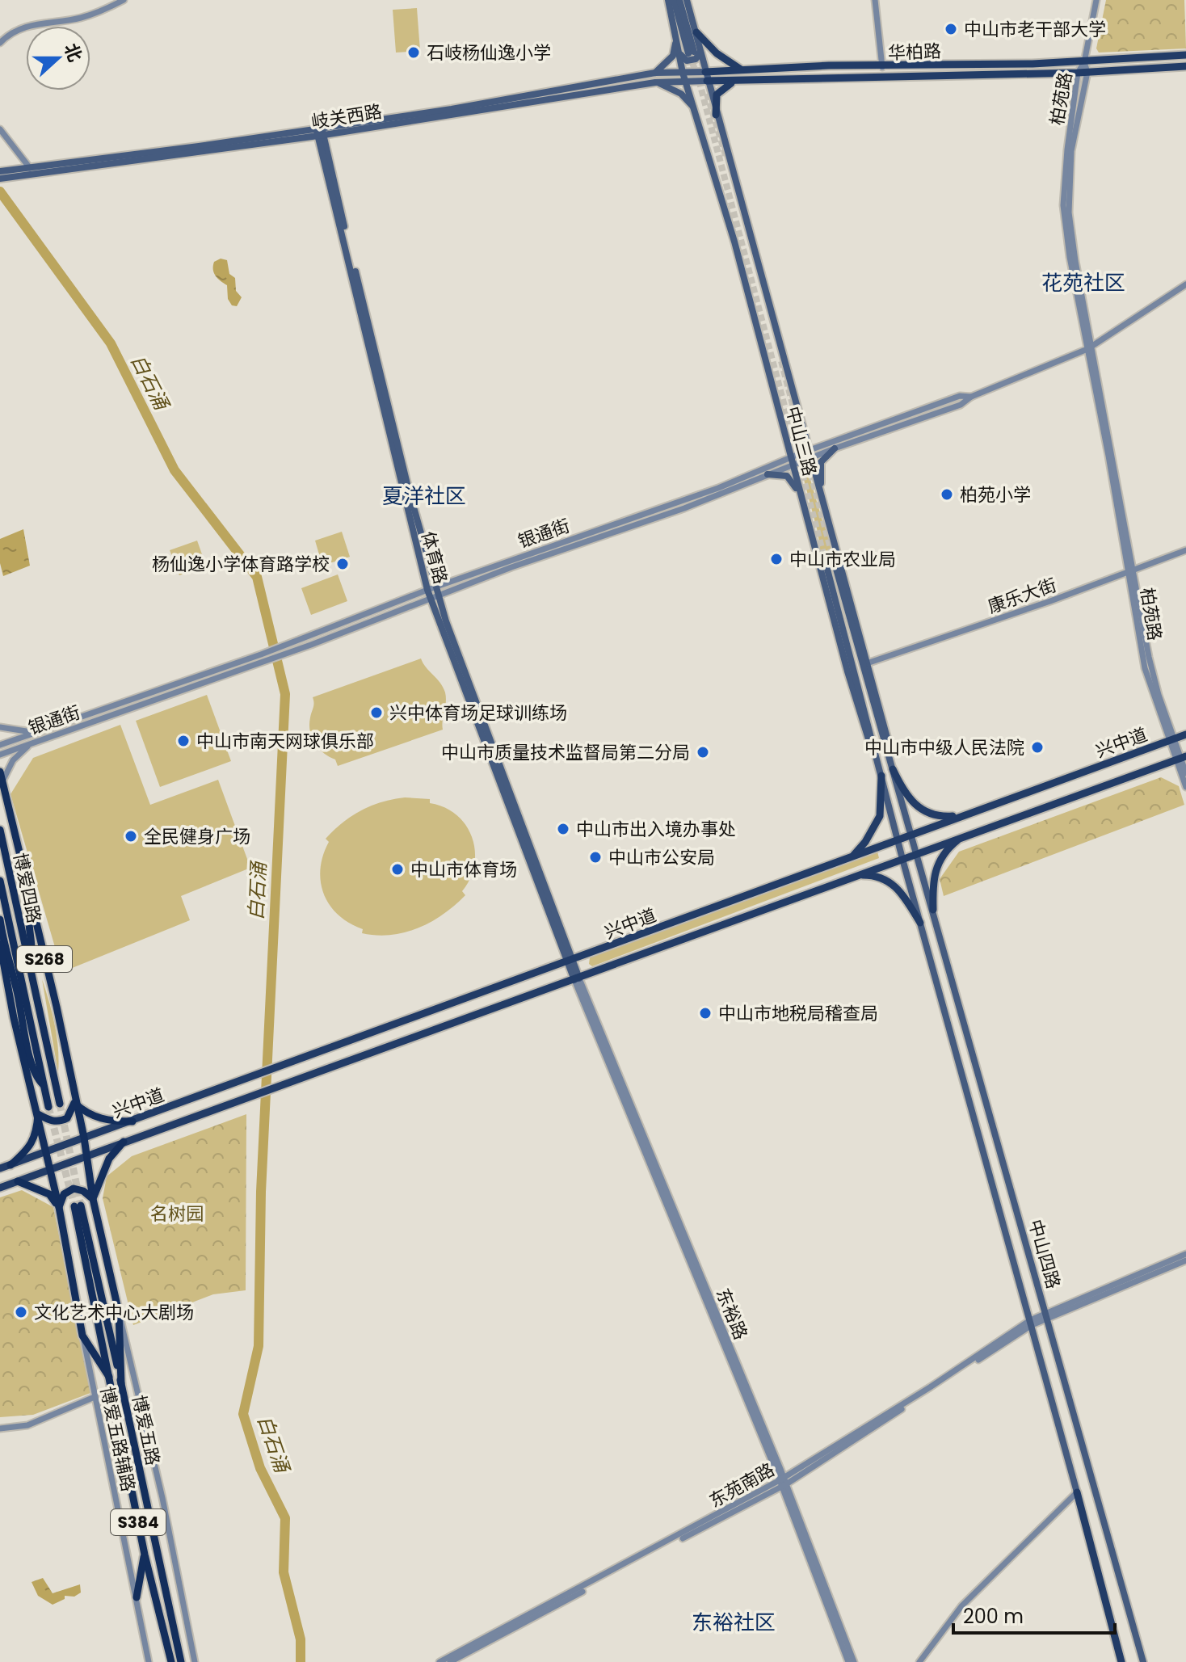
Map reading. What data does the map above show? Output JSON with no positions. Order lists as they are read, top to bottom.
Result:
{
  "streets": {
    "highway": [
      "博爱四路",
      "S268",
      "博爱五路",
      "S384"
    ],
    "main road": [
      "华柏路",
      "岐关西路",
      "中山三路",
      "体育路",
      "兴中道",
      "中山四路"
    ],
    "street": [
      "柏苑路",
      "银通街",
      "康乐大街",
      "东裕路",
      "博爱五路辅路",
      "东苑南路"
    ]
  },
  "crossings": [
    ["华柏路", "柏苑路"],
    ["华柏路", "岐关西路"],
    ["华柏路", "中山三路"],
    ["柏苑路", "康乐大街"],
    ["柏苑路", "兴中道"],
    ["岐关西路", "中山三路"],
    ["岐关西路", "体育路"],
    ["中山三路", "银通街"],
    ["中山三路", "康乐大街"],
    ["中山三路", "兴中道"],
    ["中山三路", "中山四路"],
    ["银通街", "体育路"],
    ["体育路", "兴中道"],
    ["体育路", "东裕路"],
    ["兴中道", "S268"],
    ["兴中道", "中山四路"],
    ["兴中道", "东裕路"],
    ["中山四路", "东苑南路"],
    ["东裕路", "东苑南路"]
  ],
  "districts": ["花苑社区", "夏洋社区", "东裕社区"],
  "water": ["白石涌"],
  "parks": ["名树园"],
  "places": [
    "中山市老干部大学",
    "石岐杨仙逸小学",
    "柏苑小学",
    "中山市农业局",
    "杨仙逸小学体育路学校",
    "兴中体育场足球训练场",
    "中山市南天网球俱乐部",
    "中山市中级人民法院",
    "中山市质量技术监督局第二分局",
    "中山市出入境办事处",
    "全民健身广场",
    "中山市公安局",
    "中山市体育场",
    "中山市地税局稽查局",
    "文化艺术中心大剧场"
  ],
  "scale_bar": "200 m",
  "north": "right"
}
